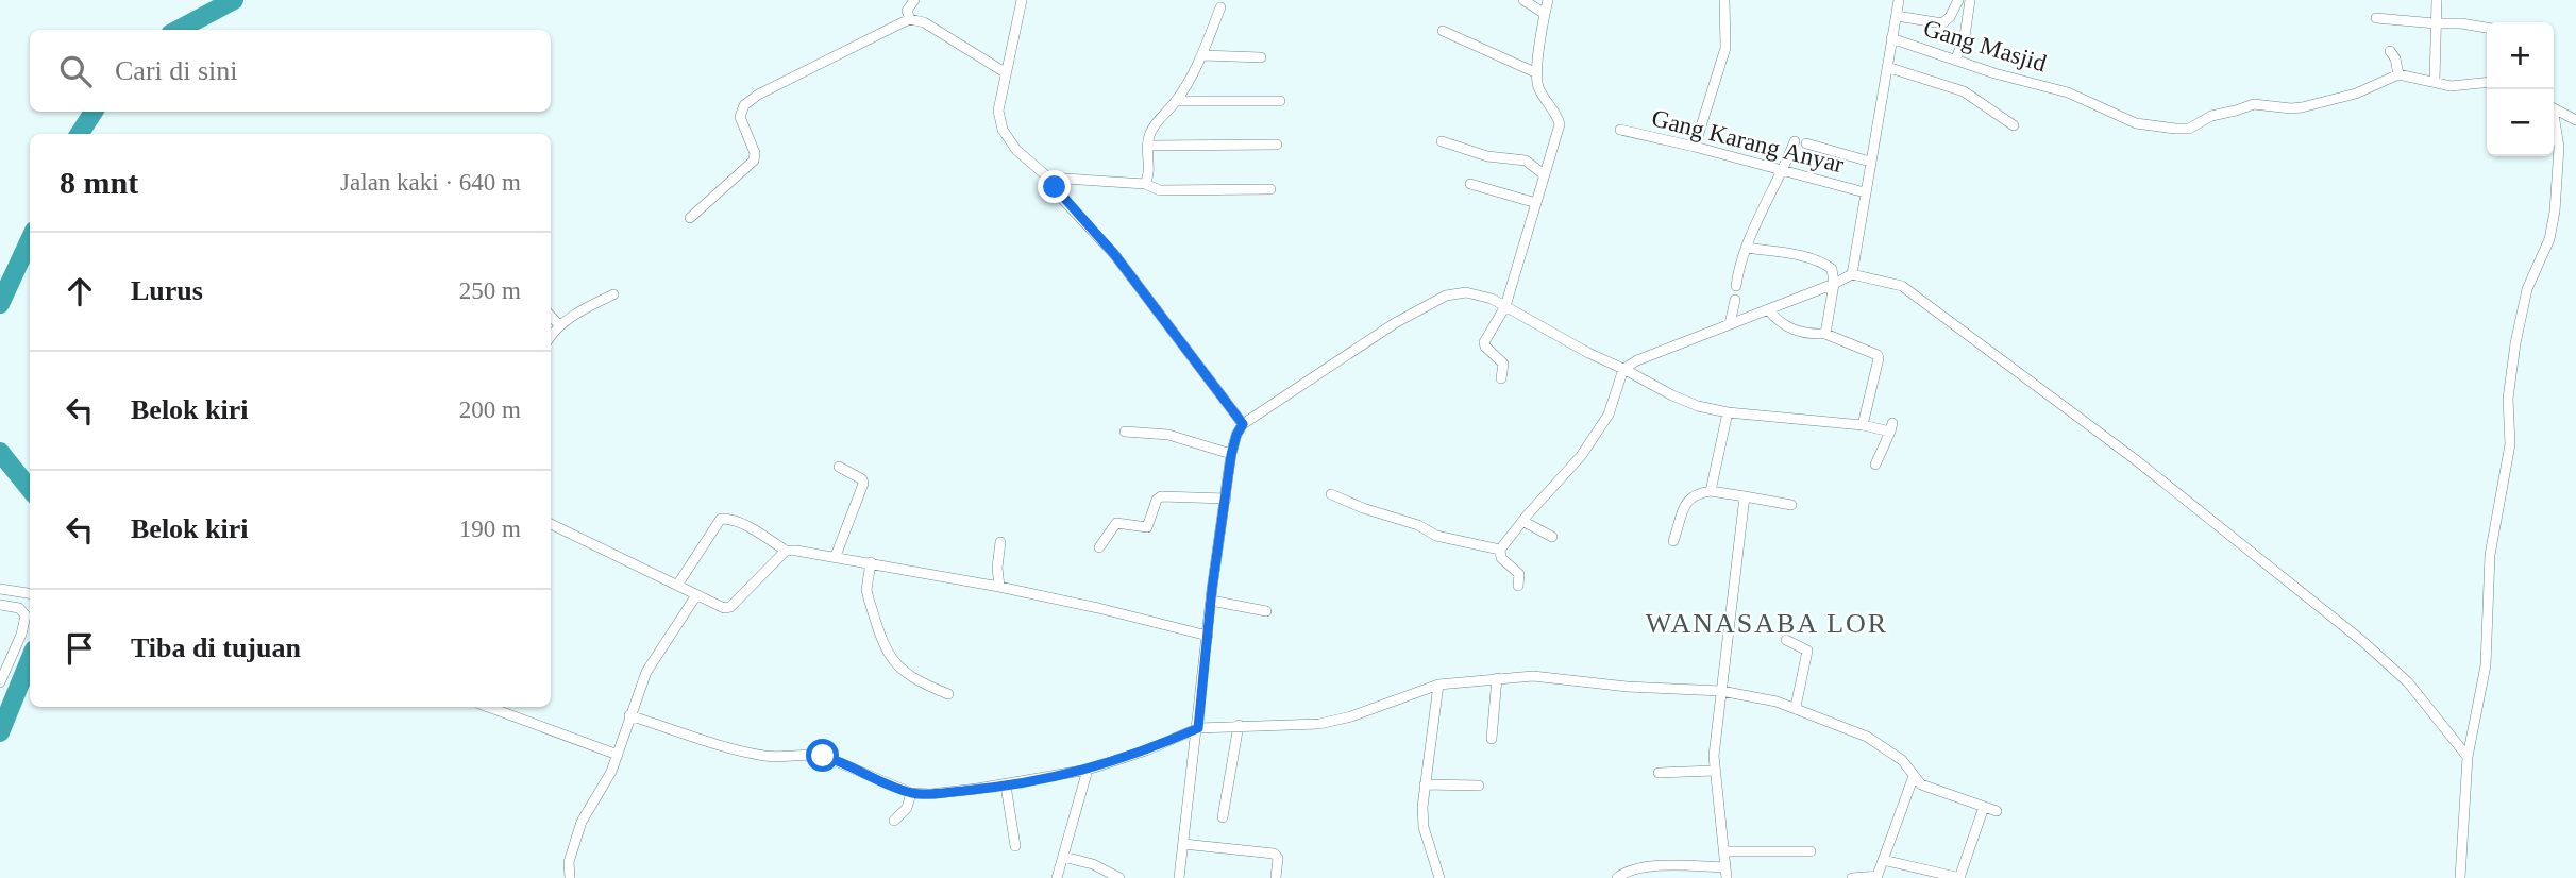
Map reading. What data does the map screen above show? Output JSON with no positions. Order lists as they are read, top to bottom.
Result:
{
  "streets": {
    "street": ["Gang Masjid", "Gang Karang Anyar"]
  },
  "districts": ["WANASABA LOR"],
  "page": {
    "map_buttons": ["+", "−"],
    "search": "Cari di sini",
    "heading": ["8 mnt", "Jalan kaki · 640 m"],
    "list": [
      ["Lurus", "250 m"],
      ["Belok kiri", "200 m"],
      ["Belok kiri", "190 m"],
      "Tiba di tujuan"
    ]
  }
}
